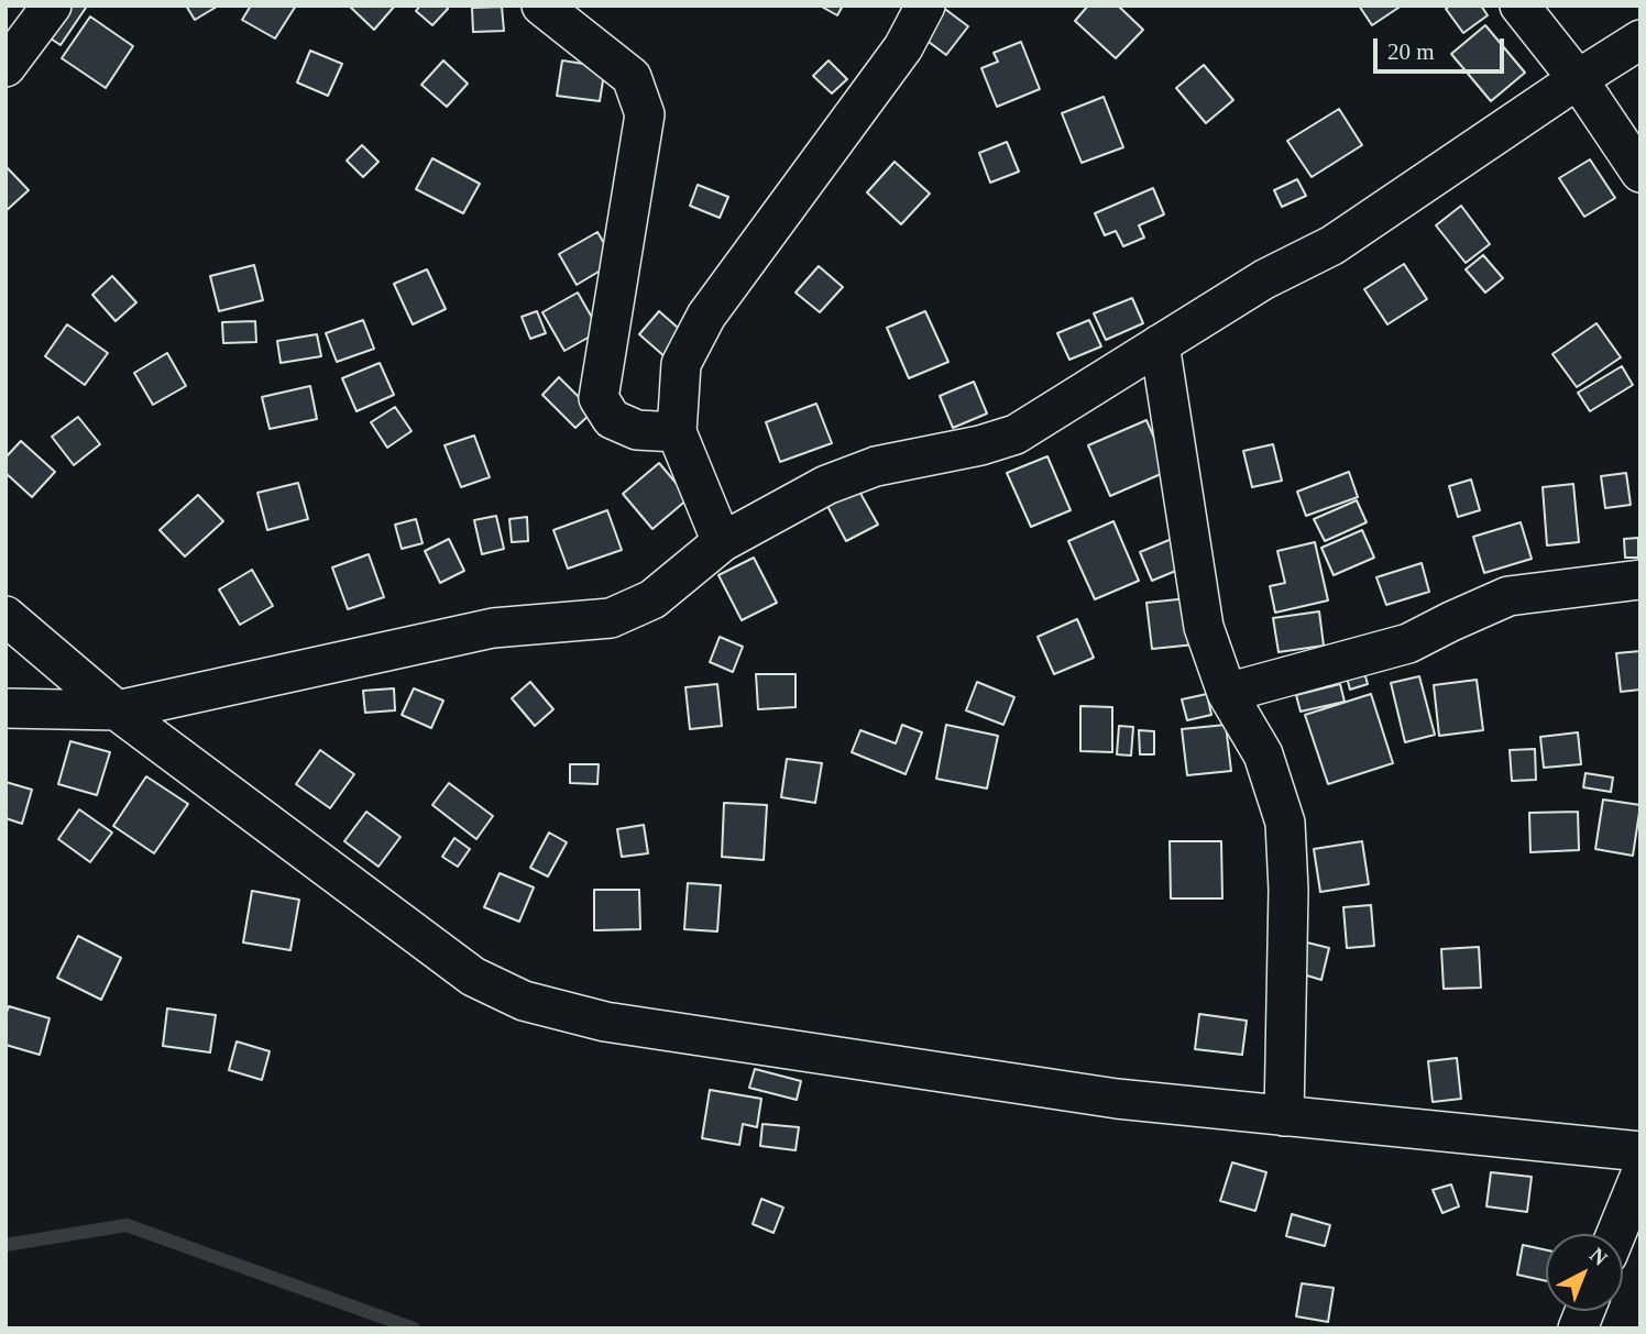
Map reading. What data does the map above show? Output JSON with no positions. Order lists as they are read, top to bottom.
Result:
{
  "scale_bar": "20 m",
  "north": "top right"
}
